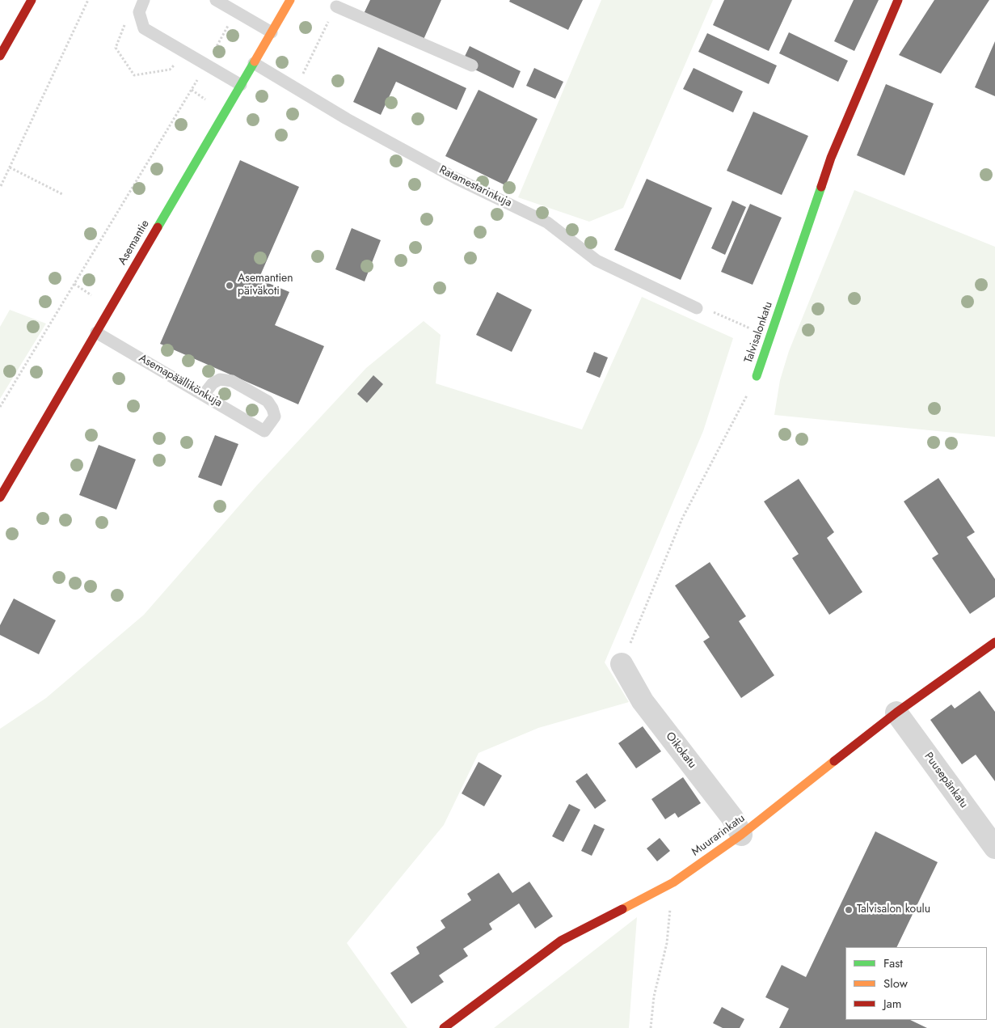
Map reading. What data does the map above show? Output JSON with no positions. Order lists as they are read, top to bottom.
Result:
{
  "streets": {
    "street": [
      "Asemantie",
      "Talvisalonkatu",
      "Oikokatu",
      "Puusepänkatu",
      "Muurarinkatu"
    ],
    "lane": ["Ratamestarinkuja", "Asemapäällikönkuja"]
  },
  "crossings": [
    ["Ratamestarinkuja", "Asemantie"],
    ["Asemantie", "Asemapäällikönkuja"],
    ["Talvisalonkatu", "Oikokatu"],
    ["Oikokatu", "Muurarinkatu"],
    ["Puusepänkatu", "Muurarinkatu"]
  ],
  "places": ["Asemantien päiväkoti", "Talvisalon koulu"],
  "legend": ["Fast", "Slow", "Jam"]
}
